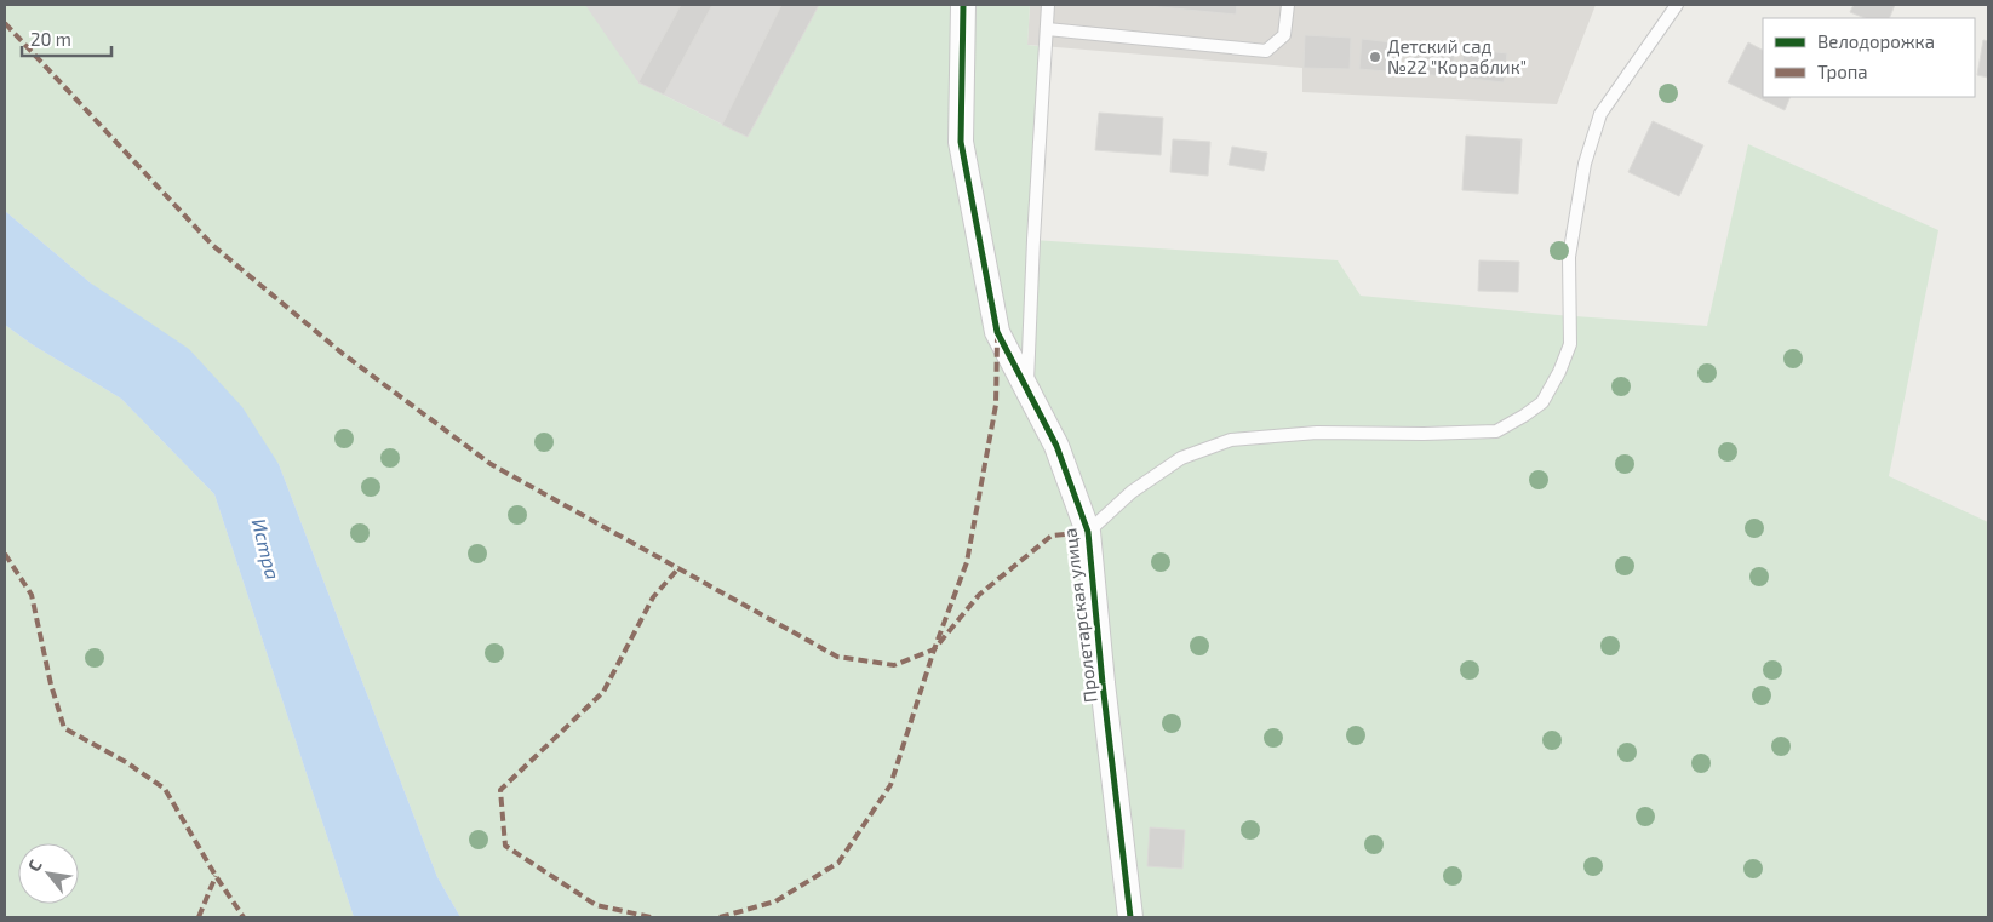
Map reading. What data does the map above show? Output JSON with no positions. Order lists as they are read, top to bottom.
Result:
{
  "streets": {
    "street": ["Пролетарская улица"]
  },
  "water": ["Истра"],
  "places": ["Детский сад №22 \"Кораблик\""],
  "legend": ["Велодорожка", "Тропа"],
  "scale_bar": "20 m",
  "north": "top left"
}
